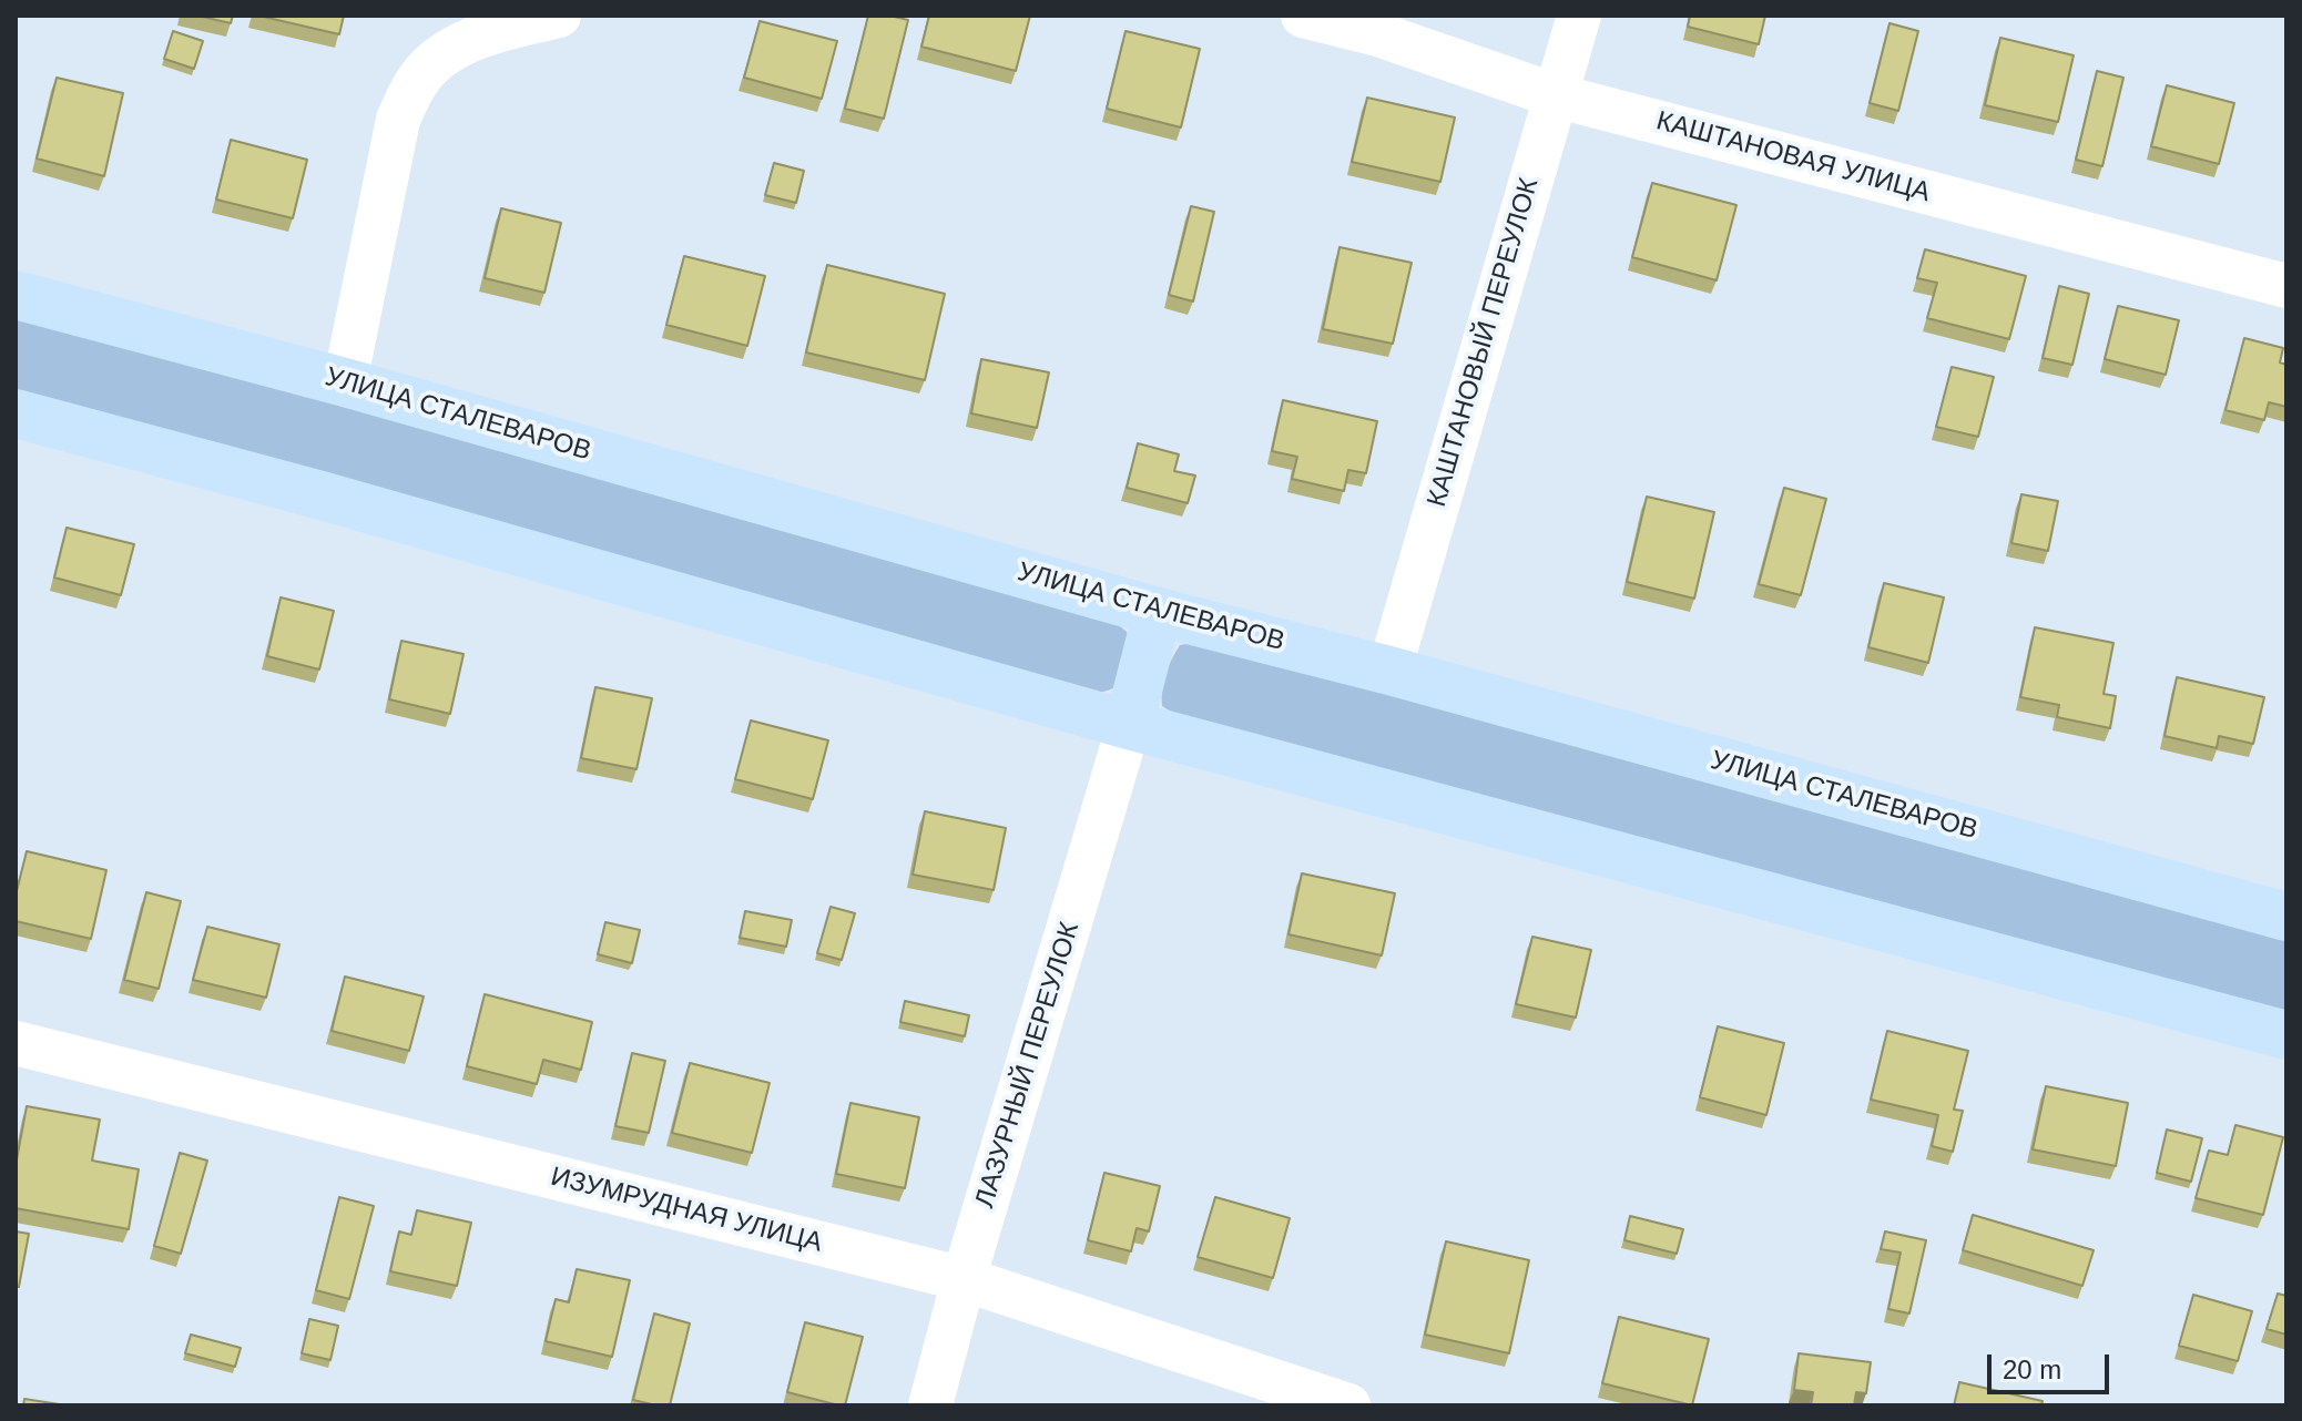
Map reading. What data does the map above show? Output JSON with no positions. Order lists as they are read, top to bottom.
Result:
{
  "streets": {
    "main road": ["УЛИЦА СТАЛЕВАРОВ"],
    "street": [
      "КАШТАНОВАЯ УЛИЦА",
      "КАШТАНОВЫЙ ПЕРЕУЛОК",
      "ЛАЗУРНЫЙ ПЕРЕУЛОК",
      "ИЗУМРУДНАЯ УЛИЦА"
    ]
  },
  "crossings": [
    ["КАШТАНОВАЯ УЛИЦА", "КАШТАНОВЫЙ ПЕРЕУЛОК"],
    ["КАШТАНОВЫЙ ПЕРЕУЛОК", "УЛИЦА СТАЛЕВАРОВ"],
    ["ЛАЗУРНЫЙ ПЕРЕУЛОК", "ИЗУМРУДНАЯ УЛИЦА"]
  ],
  "scale_bar": "20 m"
}
